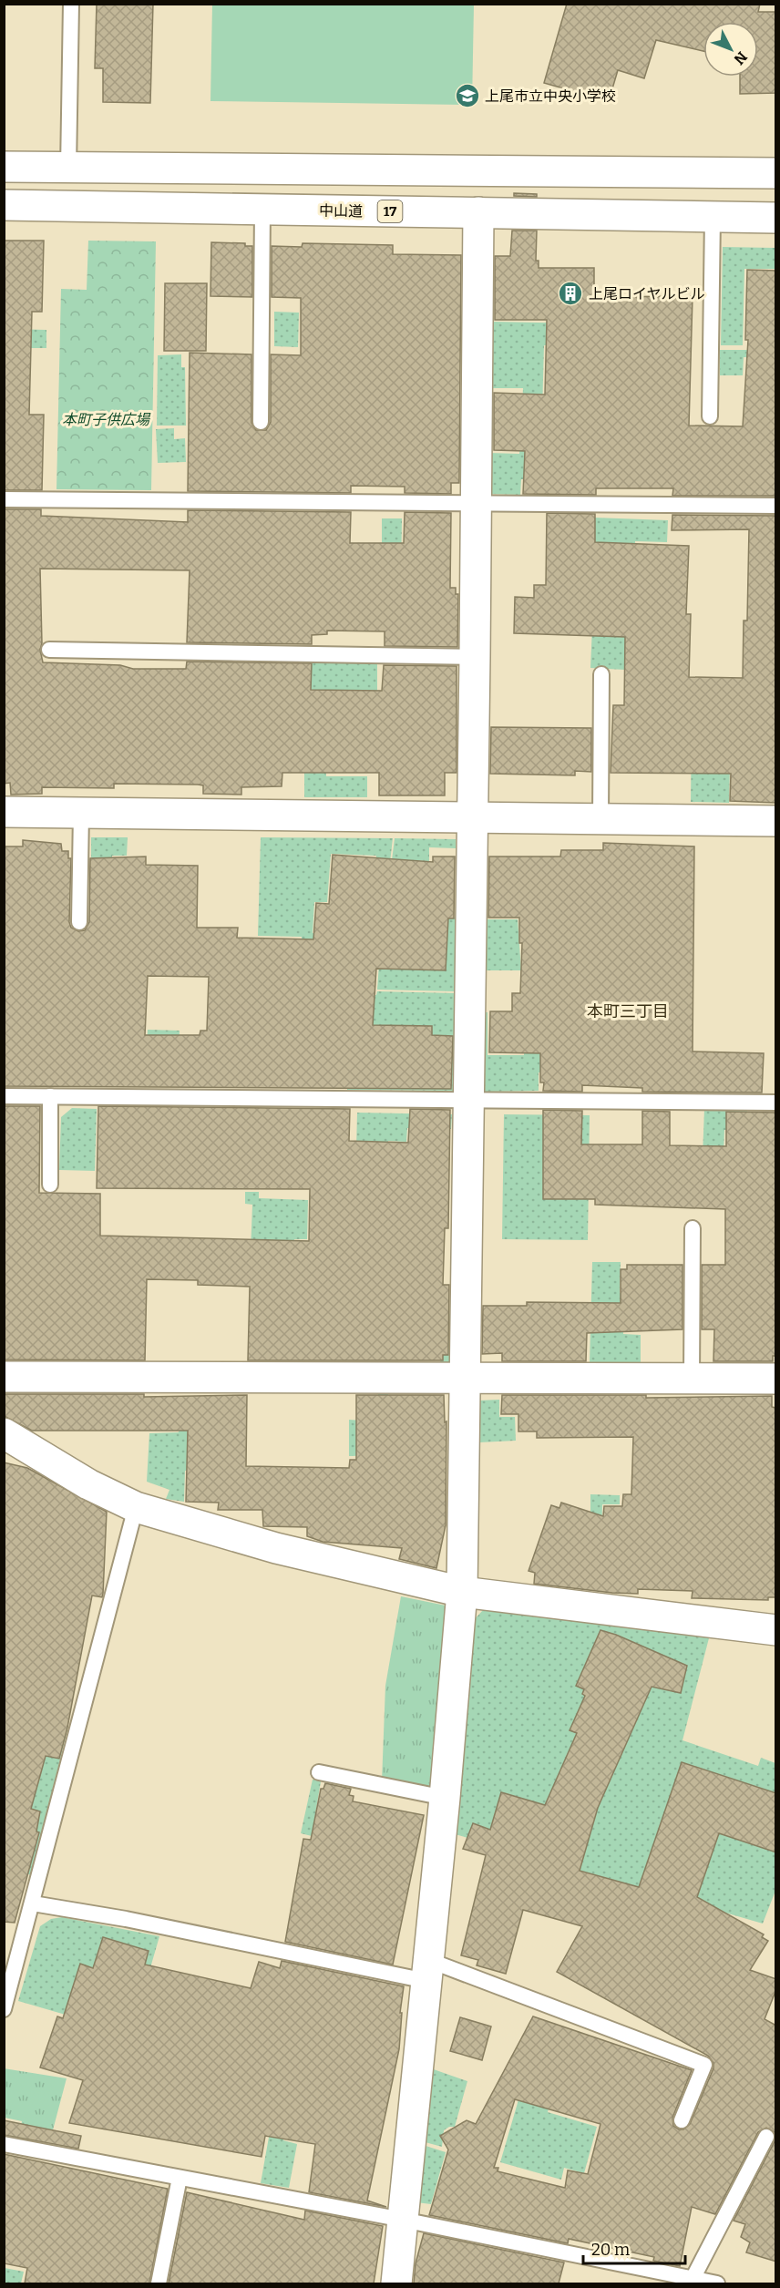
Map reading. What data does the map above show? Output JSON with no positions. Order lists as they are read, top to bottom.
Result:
{
  "streets": {
    "main road": ["中山道", "17"]
  },
  "districts": ["本町三丁目"],
  "parks": ["本町子供広場"],
  "places": {
    "school or university": ["上尾市立中央小学校"],
    "building": ["上尾ロイヤルビル"]
  },
  "scale_bar": "20 m",
  "north": "bottom right"
}
